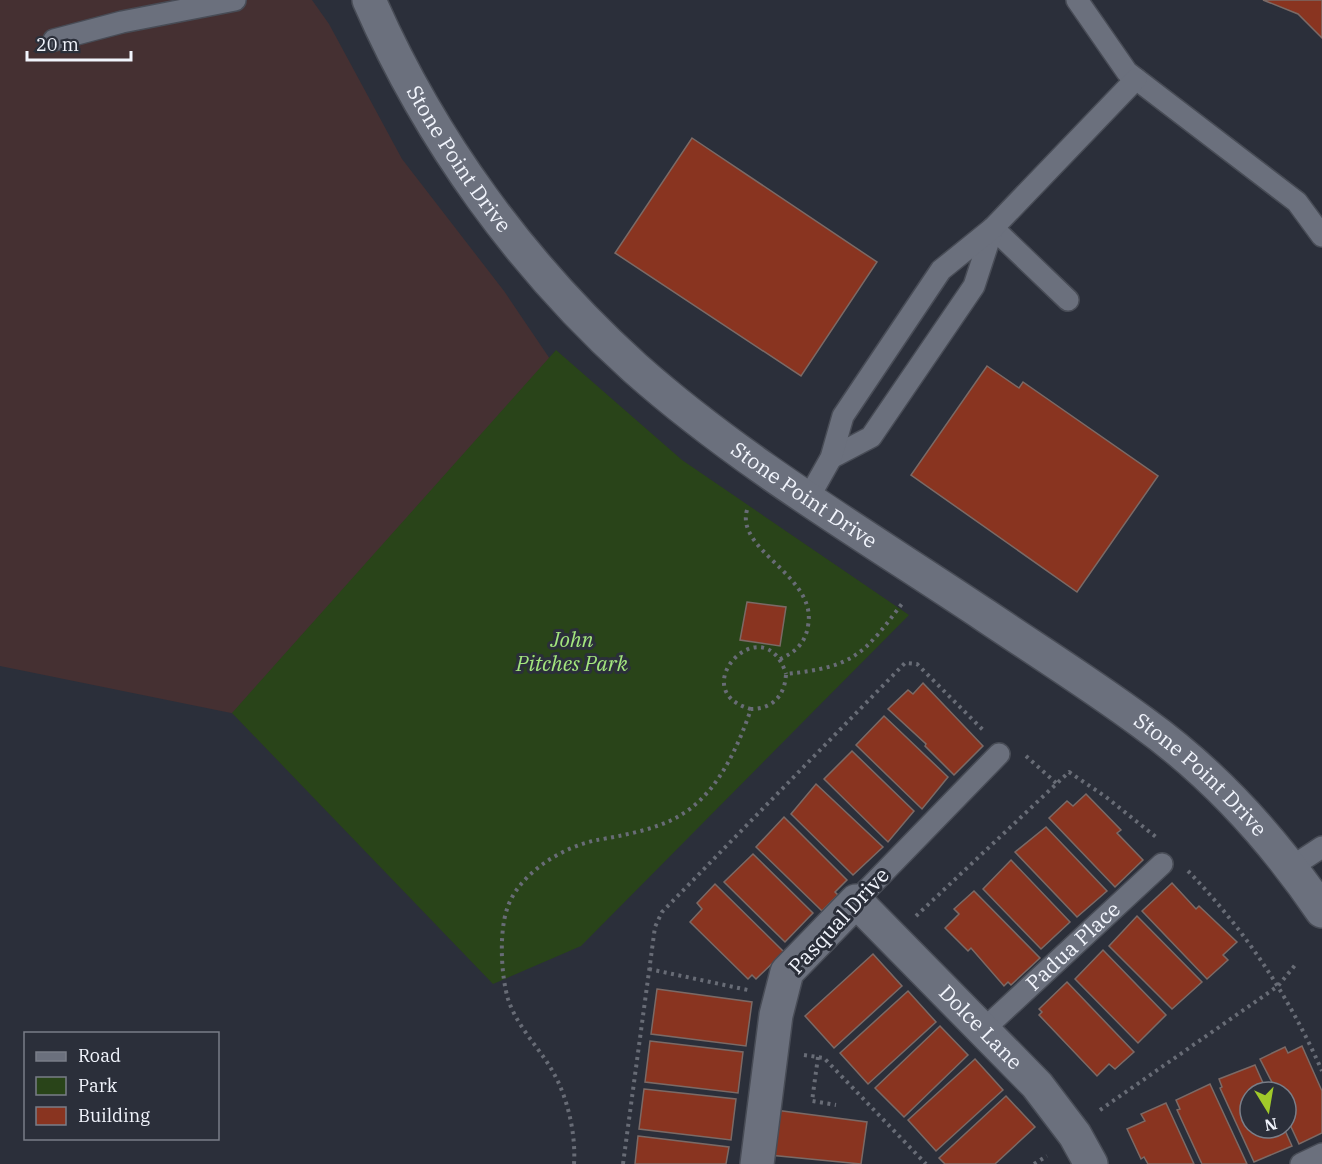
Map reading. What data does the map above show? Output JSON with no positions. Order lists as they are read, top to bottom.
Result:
{
  "streets": {
    "street": ["Stone Point Drive", "Pasqual Drive", "Dolce Lane"],
    "lane": ["Padua Place"]
  },
  "crossings": [
    ["Pasqual Drive", "Dolce Lane"],
    ["Padua Place", "Dolce Lane"]
  ],
  "parks": ["John Pitches Park"],
  "legend": ["Road", "Park", "Building"],
  "scale_bar": "20 m",
  "north": "bottom"
}
